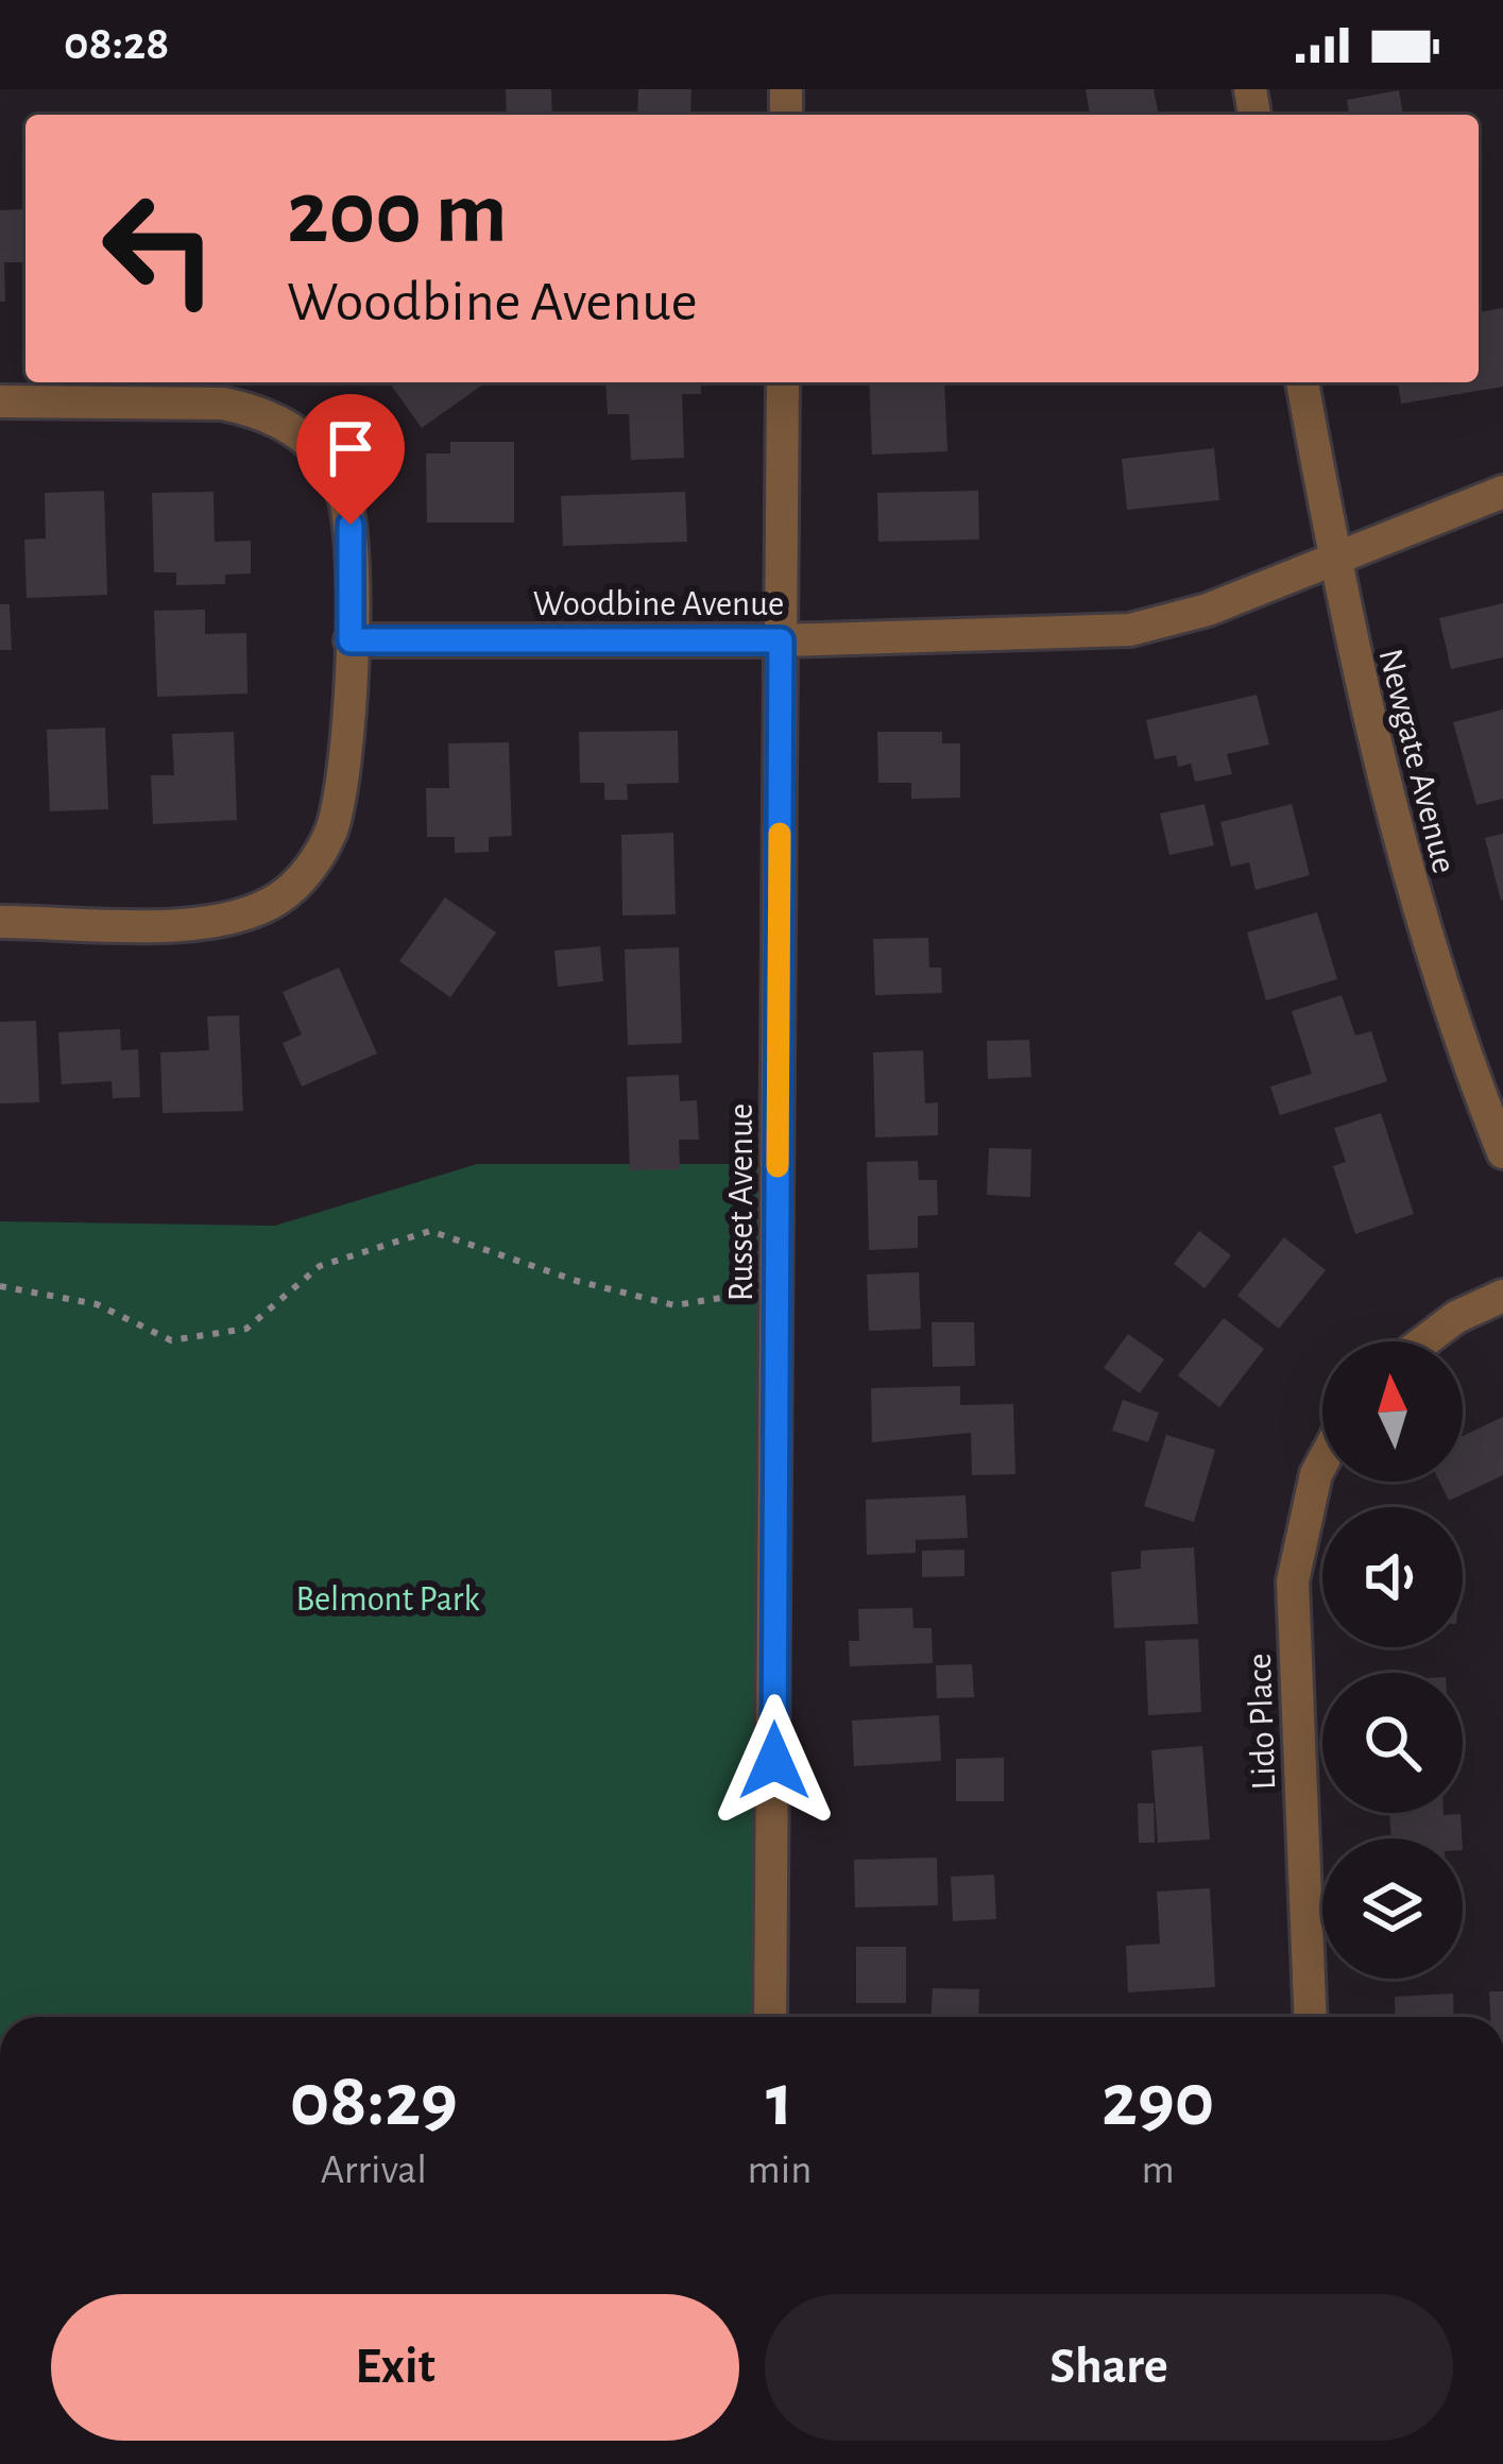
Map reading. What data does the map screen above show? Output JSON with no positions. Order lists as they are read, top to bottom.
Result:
{
  "streets": {
    "street": [
      "Woodbine Avenue",
      "Newgate Avenue",
      "Russet Avenue",
      "Lido Place"
    ]
  },
  "crossings": [
    ["Woodbine Avenue", "Newgate Avenue"],
    ["Woodbine Avenue", "Russet Avenue"]
  ],
  "parks": ["Belmont Park"],
  "north": "top",
  "page": {
    "status": "08:28",
    "turn": ["200 m", "Woodbine Avenue"],
    "eta": [
      "08:29",
      "Arrival",
      "1",
      "min",
      "290",
      "m"
    ],
    "buttons": ["Exit", "Share"]
  }
}
